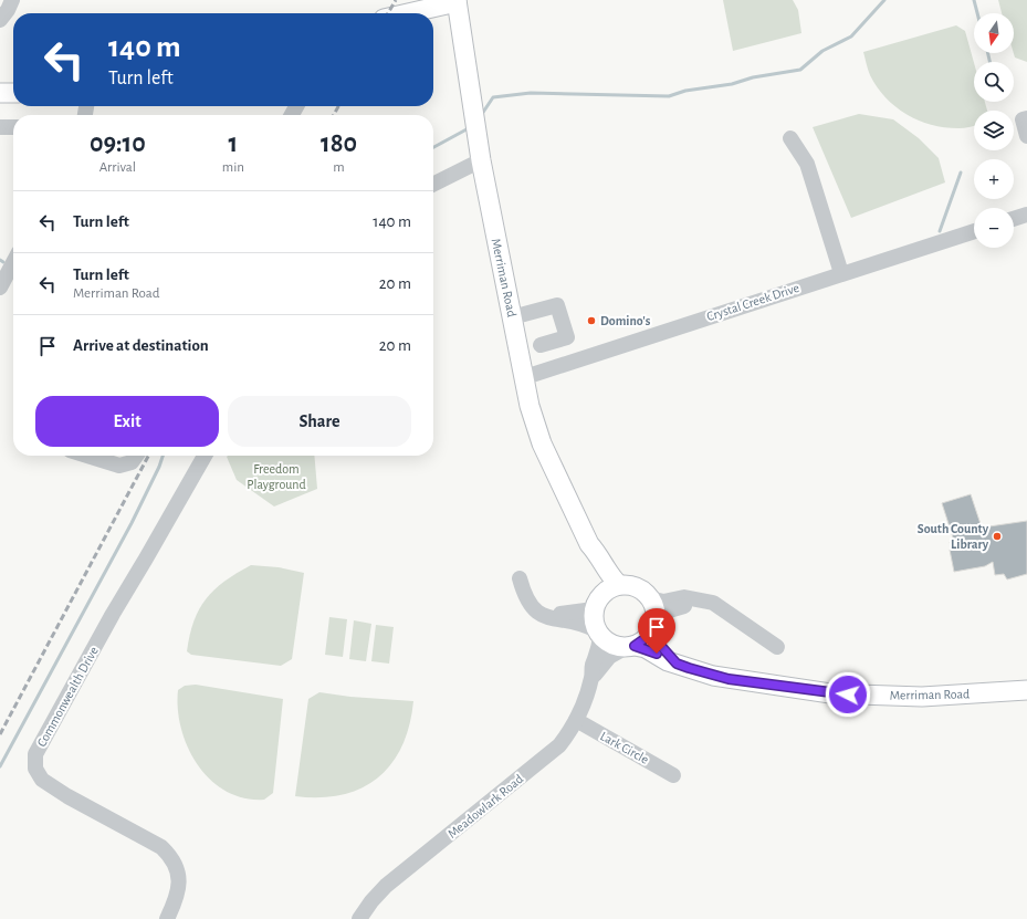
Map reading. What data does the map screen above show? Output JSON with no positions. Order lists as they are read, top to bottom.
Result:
{
  "streets": {
    "main road": ["Merriman Road"],
    "street": [
      "Crystal Creek Drive",
      "Commonwealth Drive",
      "Lark Circle",
      "Meadowlark Road"
    ]
  },
  "crossings": [
    ["Merriman Road", "Crystal Creek Drive"],
    ["Merriman Road", "Meadowlark Road"],
    ["Lark Circle", "Meadowlark Road"]
  ],
  "parks": ["Freedom Playground"],
  "places": ["Domino's", "South County Library"],
  "north": "bottom",
  "page": {
    "map_buttons": ["+", "−"],
    "turn": ["140 m", "Turn left"],
    "eta": [
      "09:10",
      "Arrival",
      "1",
      "min",
      "180",
      "m"
    ],
    "list": [
      {
        "name": "Turn left",
        "value": "140 m"
      },
      {
        "name": "Turn left",
        "note": "Merriman Road",
        "value": "20 m"
      },
      {
        "name": "Arrive at destination",
        "value": "20 m"
      }
    ],
    "buttons": ["Exit", "Share"]
  }
}
